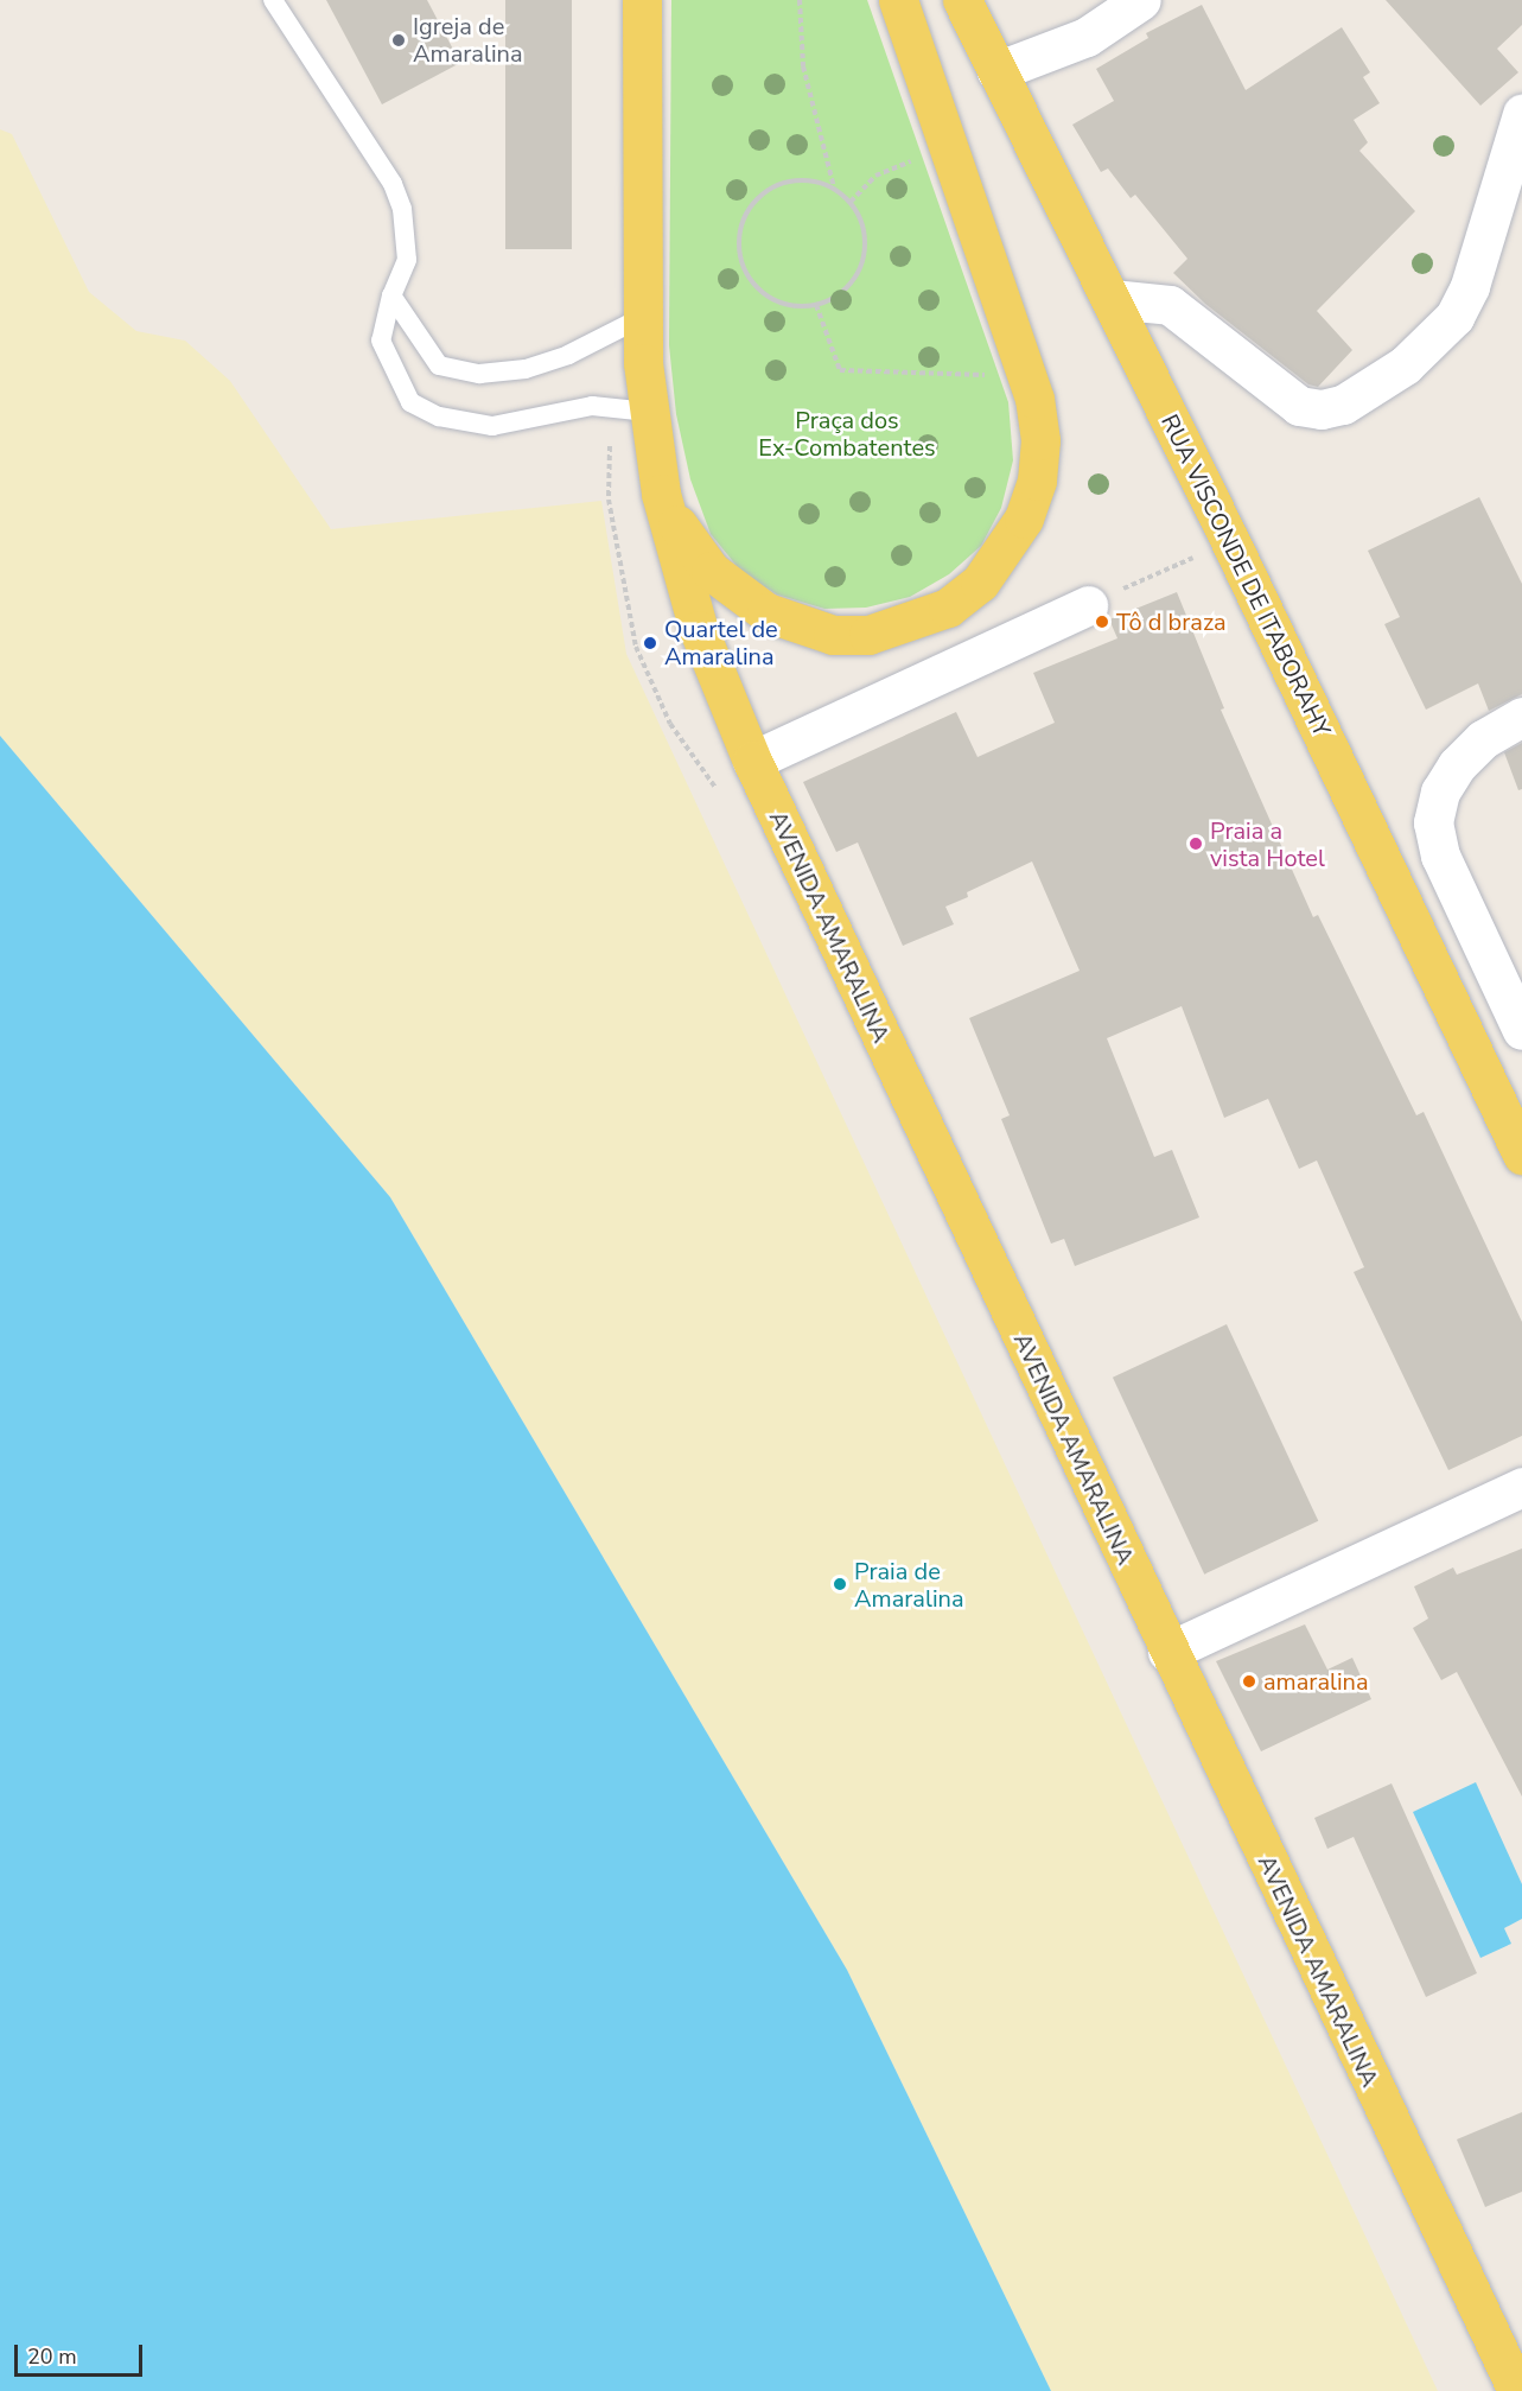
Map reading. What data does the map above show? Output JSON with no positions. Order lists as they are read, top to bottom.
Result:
{
  "streets": {
    "main road": ["RUA VISCONDE DE ITABORAHY", "AVENIDA AMARALINA"]
  },
  "parks": ["Praça dos Ex-Combatentes"],
  "places": [
    "Igreja de Amaralina",
    "Tô d braza",
    "Quartel de Amaralina",
    "Praia a vista Hotel",
    "Praia de Amaralina",
    "amaralina"
  ],
  "scale_bar": "20 m"
}
